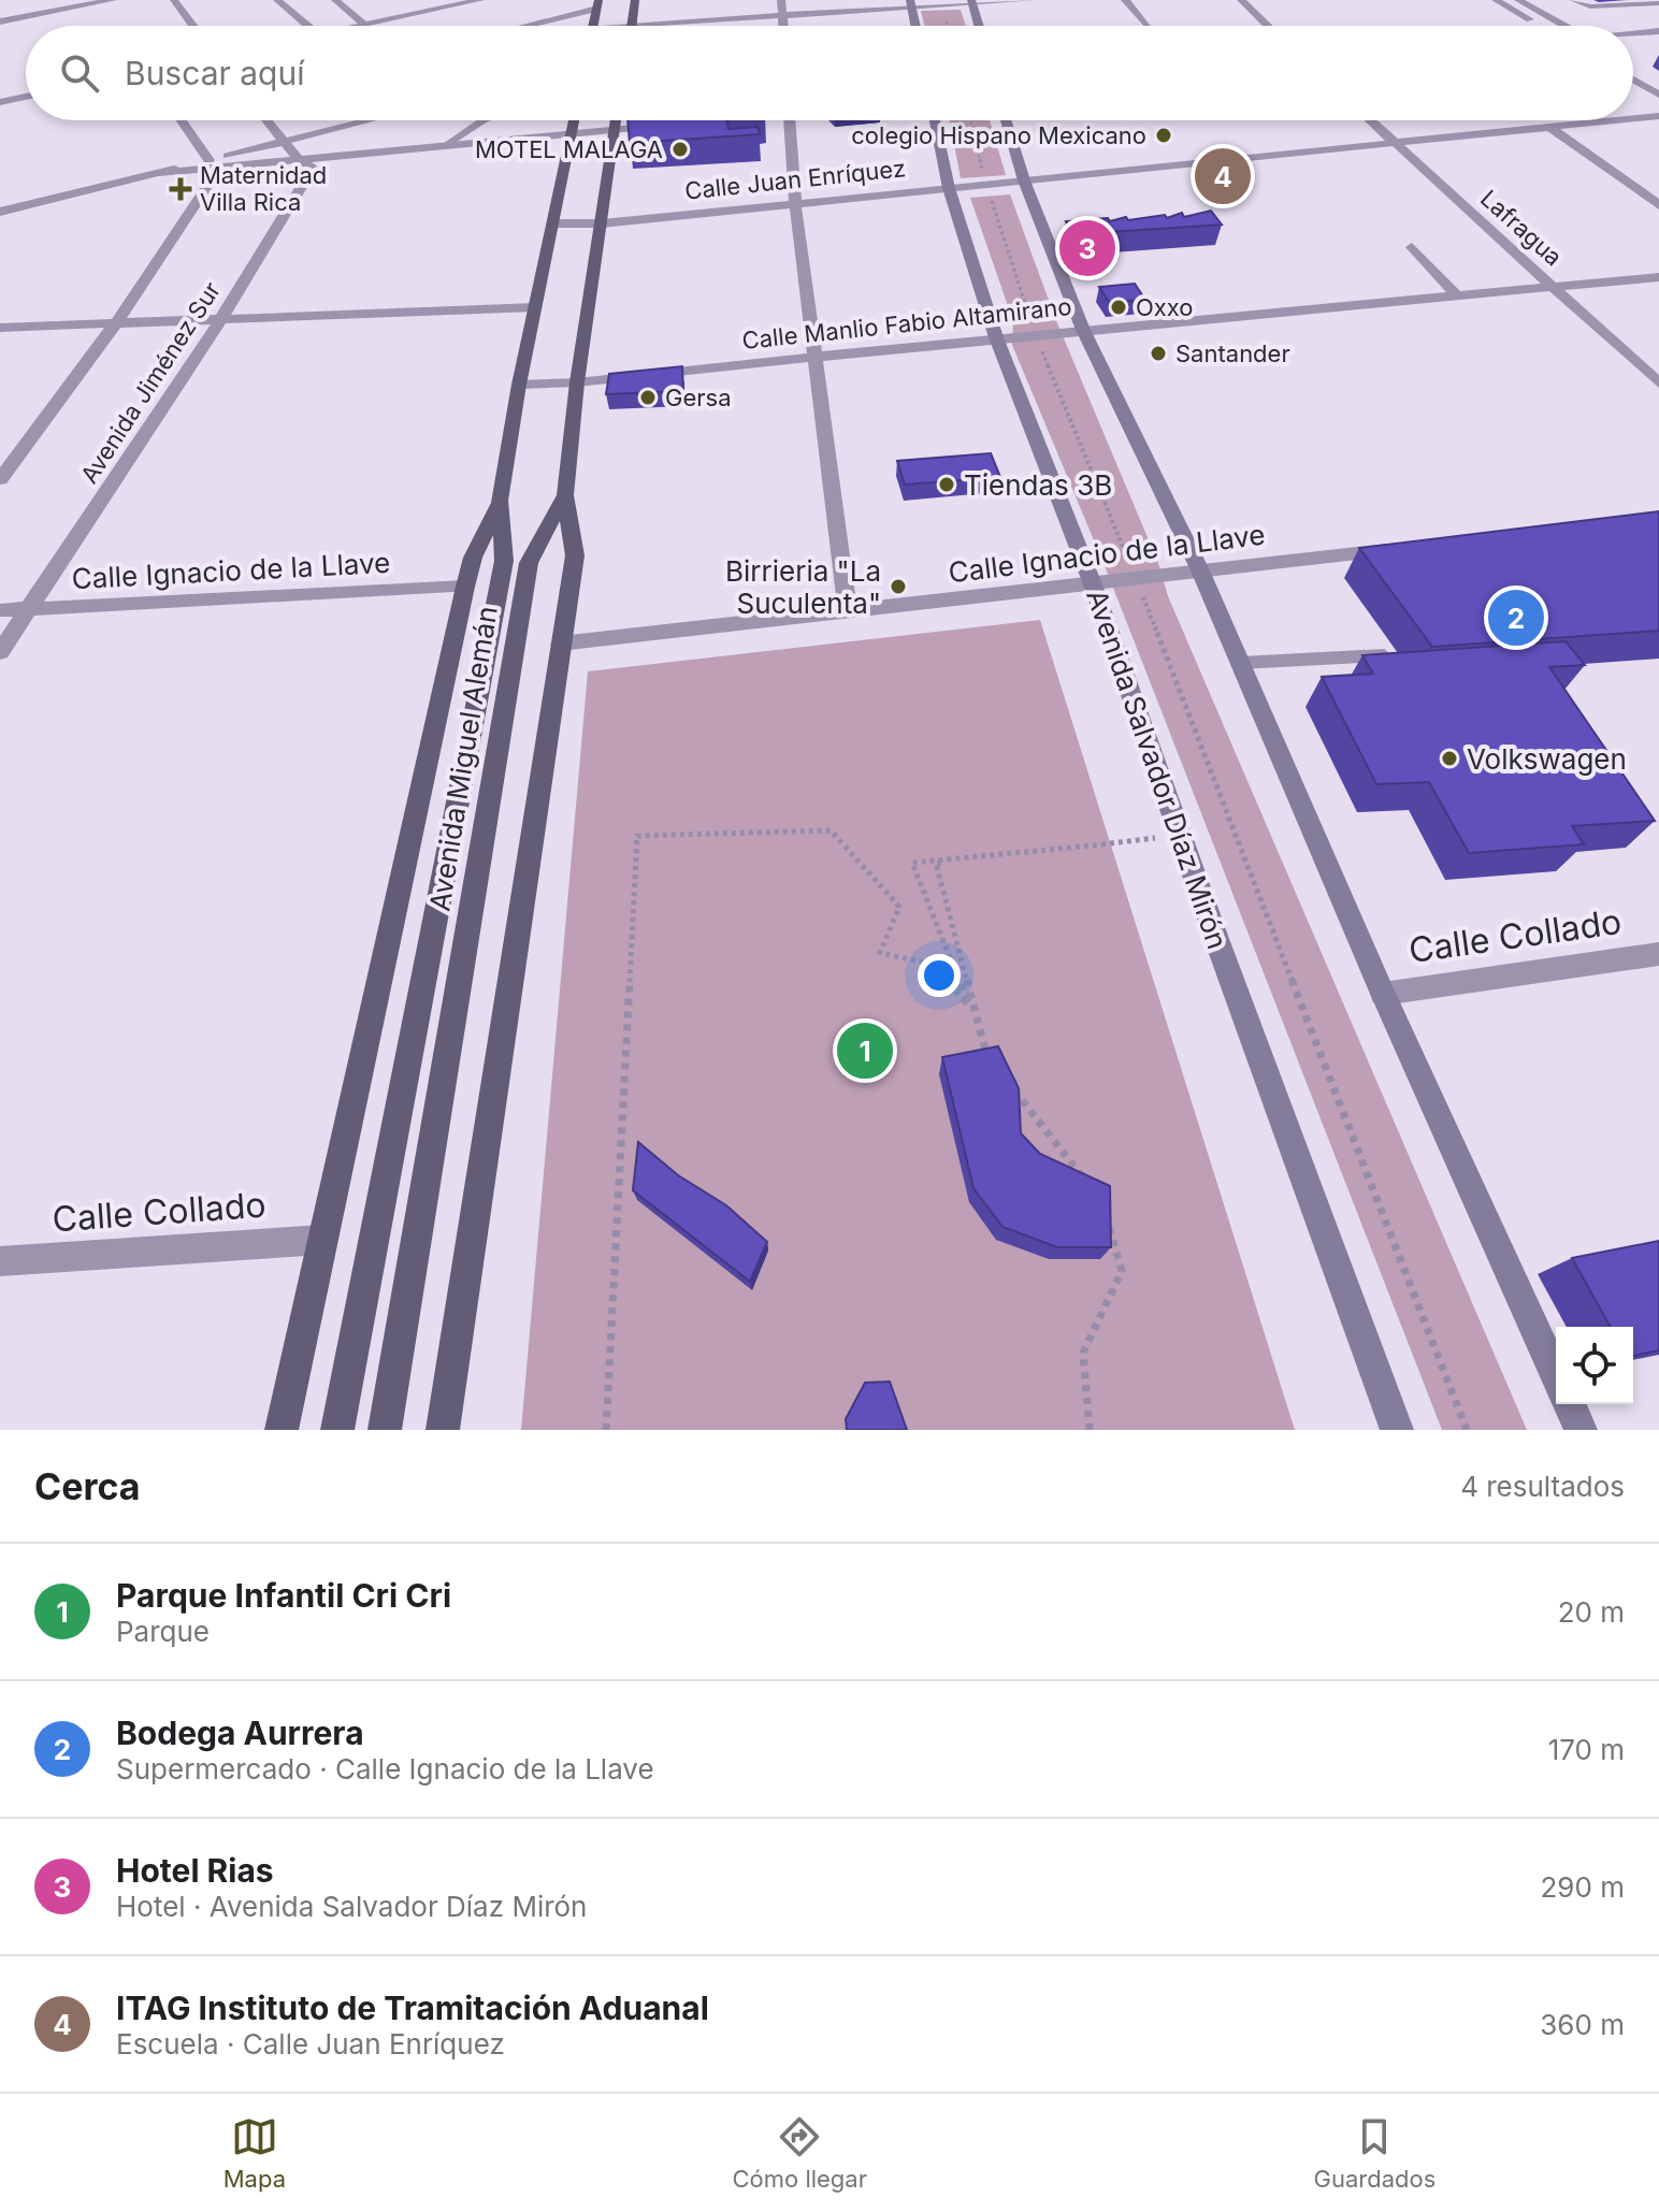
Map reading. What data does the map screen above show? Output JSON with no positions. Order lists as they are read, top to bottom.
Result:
{
  "streets": {
    "main road": ["Avenida Miguel Alemán", "Avenida Salvador Díaz Mirón"],
    "street": [
      "Calle Juan Enríquez",
      "Lafragua",
      "Calle Manlio Fabio Altamirano",
      "Avenida Jiménez Sur",
      "Calle Ignacio de la Llave",
      "Calle Collado"
    ]
  },
  "crossings": [
    ["Calle Juan Enríquez", "Lafragua"],
    ["Calle Juan Enríquez", "Avenida Miguel Alemán"],
    ["Calle Juan Enríquez", "Avenida Salvador Díaz Mirón"],
    ["Lafragua", "Calle Manlio Fabio Altamirano"],
    ["Calle Manlio Fabio Altamirano", "Avenida Miguel Alemán"],
    ["Calle Manlio Fabio Altamirano", "Avenida Salvador Díaz Mirón"],
    ["Avenida Jiménez Sur", "Calle Ignacio de la Llave"],
    ["Calle Ignacio de la Llave", "Avenida Salvador Díaz Mirón"]
  ],
  "places": {
    "other": [
      "colegio Hispano Mexicano",
      "MOTEL MALAGA",
      "Oxxo",
      "Santander",
      "Gersa",
      "Tiendas 3B",
      "Birrieria \"La Suculenta\"",
      "Volkswagen"
    ],
    "health": ["Maternidad Villa Rica"]
  },
  "page": {
    "search": "Buscar aquí",
    "pins": [
      "4",
      "3",
      "2",
      "1"
    ],
    "heading": ["Cerca", "4 resultados"],
    "list": [
      {
        "mark": "1",
        "name": "Parque Infantil Cri Cri",
        "note": "Parque",
        "value": "20 m"
      },
      {
        "mark": "2",
        "name": "Bodega Aurrera",
        "note": "Supermercado · Calle Ignacio de la Llave",
        "value": "170 m"
      },
      {
        "mark": "3",
        "name": "Hotel Rias",
        "note": "Hotel · Avenida Salvador Díaz Mirón",
        "value": "290 m"
      },
      {
        "mark": "4",
        "name": "ITAG Instituto de Tramitación Aduanal",
        "note": "Escuela · Calle Juan Enríquez",
        "value": "360 m"
      }
    ],
    "nav": ["Mapa", "Cómo llegar", "Guardados"]
  }
}
